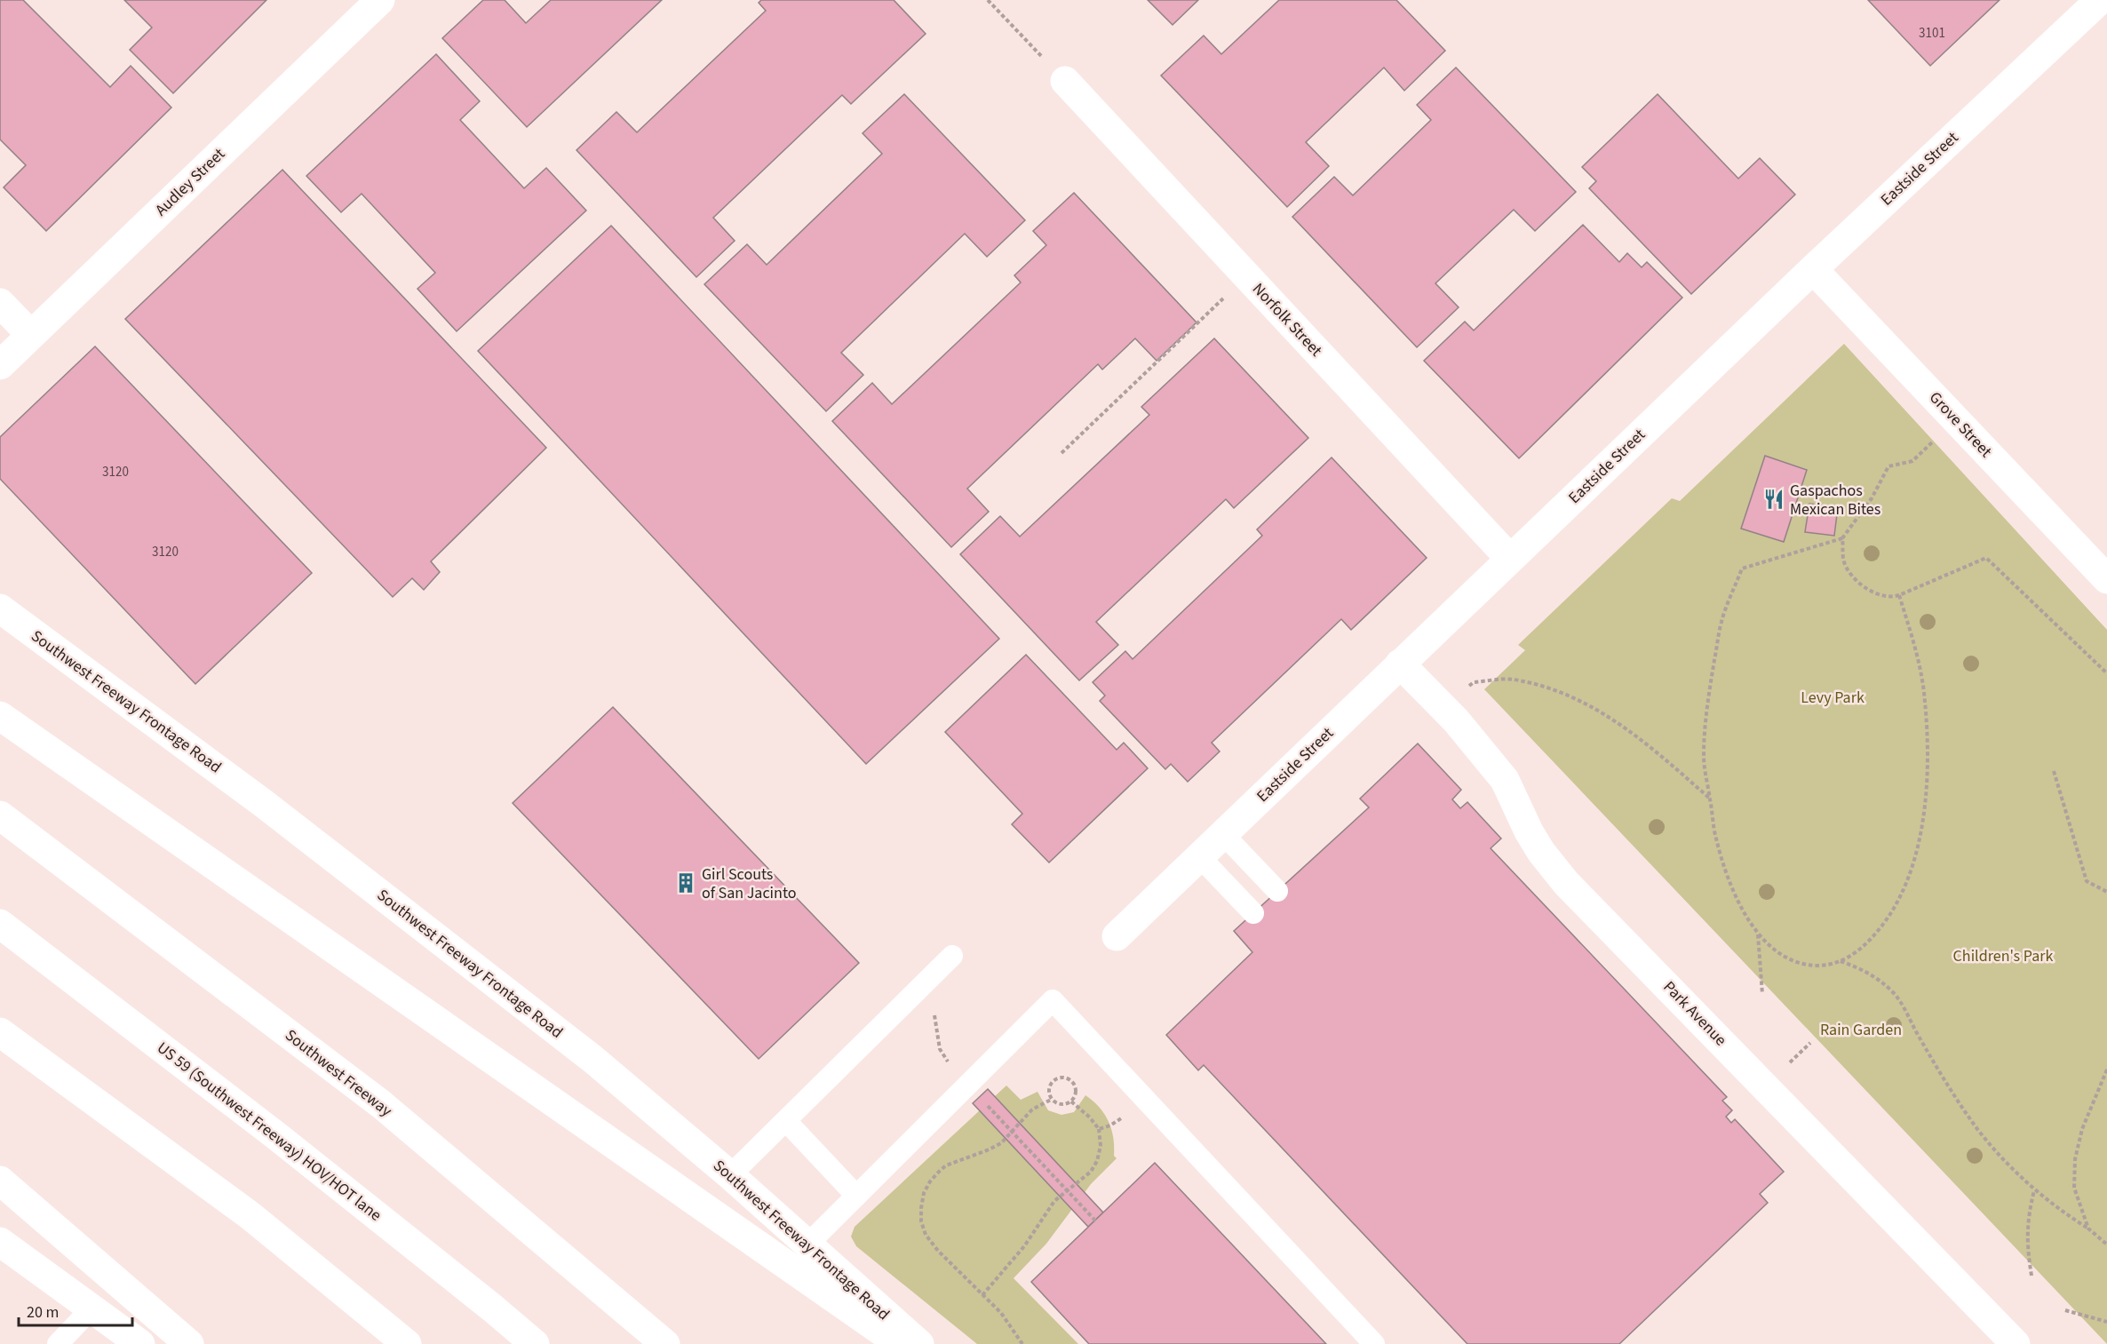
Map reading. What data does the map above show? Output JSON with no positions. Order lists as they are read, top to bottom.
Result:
{
  "streets": {
    "main road": [
      "Eastside Street",
      "Audley Street",
      "Norfolk Street",
      "Grove Street",
      "Southwest Freeway Frontage Road",
      "Park Avenue",
      "Southwest Freeway",
      "US 59 (Southwest Freeway) HOV/HOT lane"
    ]
  },
  "crossings": [
    ["Eastside Street", "Norfolk Street"],
    ["Eastside Street", "Grove Street"],
    ["Eastside Street", "Park Avenue"]
  ],
  "parks": ["Levy Park", "Children's Park", "Rain Garden"],
  "places": {
    "restaurant": ["Gaspachos Mexican Bites"],
    "building": ["Girl Scouts of San Jacinto"]
  },
  "house_numbers": ["3101", "3120", "3120"],
  "scale_bar": "20 m"
}
